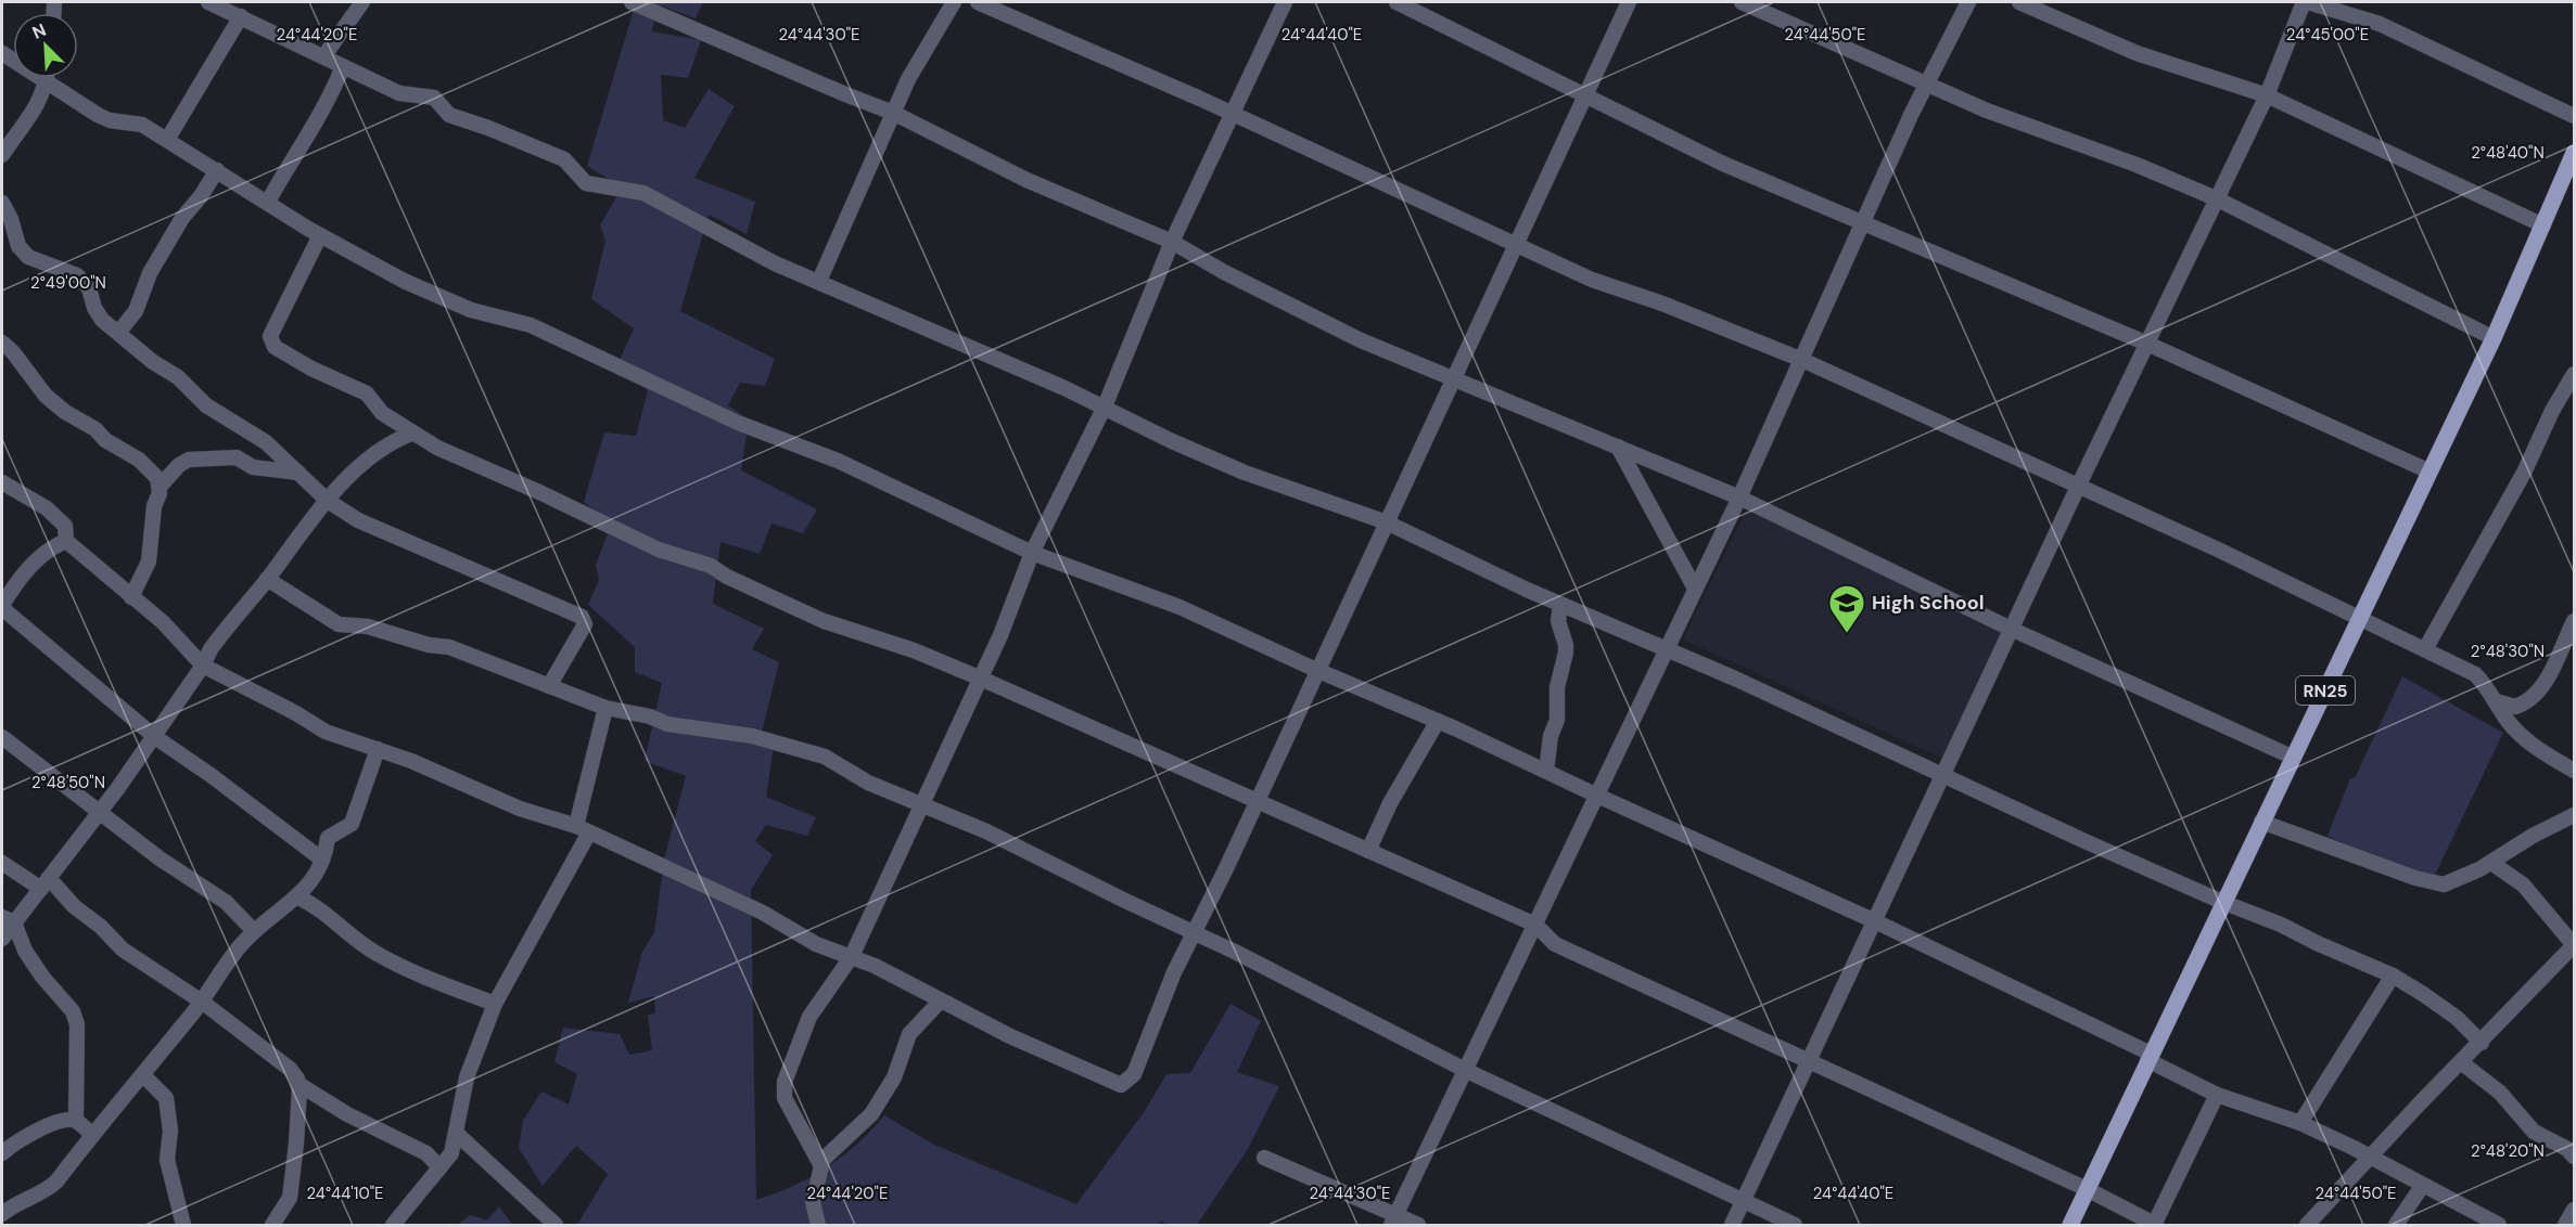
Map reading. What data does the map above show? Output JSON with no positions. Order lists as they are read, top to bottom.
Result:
{
  "streets": {
    "main road": ["RN25"]
  },
  "places": {
    "school or university": ["High School"]
  },
  "north": "top left",
  "coordinates": [
    "24°44'20\"E",
    "24°44'30\"E",
    "24°44'40\"E",
    "24°44'50\"E",
    "24°45'00\"E",
    "2°48'40\"N",
    "2°49'00\"N",
    "2°48'30\"N",
    "2°48'50\"N",
    "2°48'20\"N",
    "24°44'10\"E"
  ]
}
